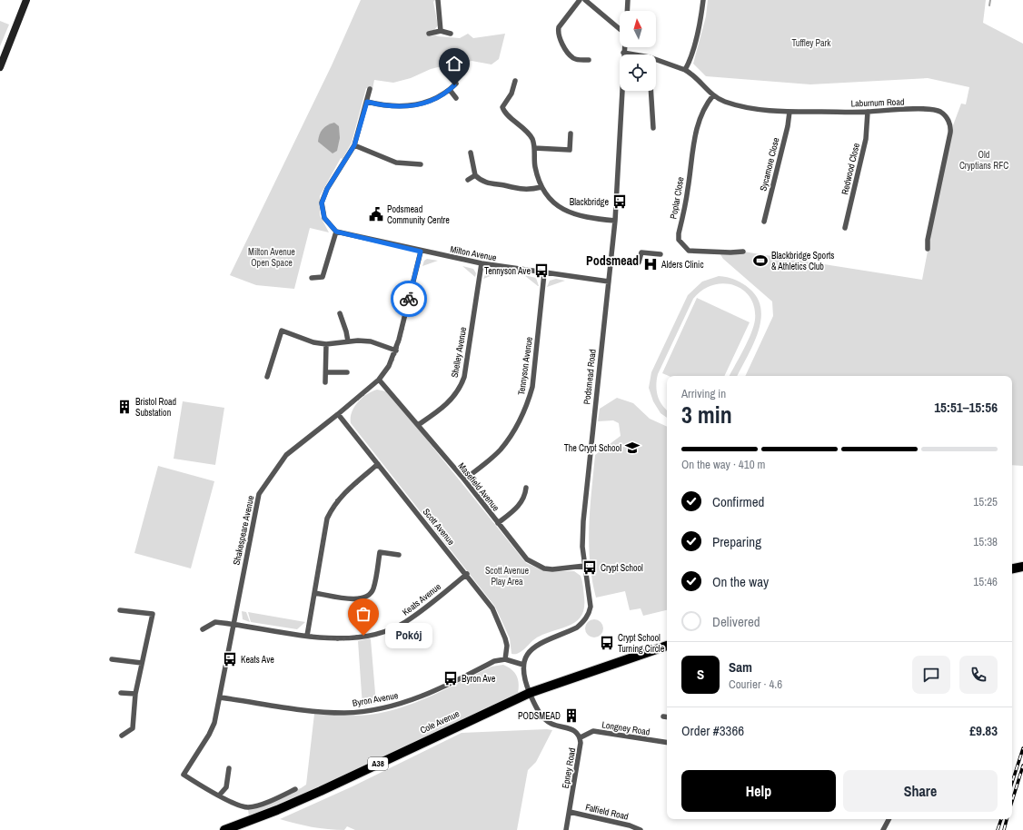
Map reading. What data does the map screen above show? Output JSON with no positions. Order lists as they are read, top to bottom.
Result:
{
  "streets": {
    "highway": ["Cole Avenue", "A38"],
    "street": [
      "Laburnum Road",
      "Sycamore Close",
      "Redwood Close",
      "Poplar Close",
      "Milton Avenue",
      "Shelley Avenue",
      "Tennyson Avenue",
      "Podsmead Road",
      "Masefield Avenue",
      "Scott Avenue",
      "Shakespeare Avenue",
      "Keats Avenue",
      "Byron Avenue",
      "Longney Road",
      "Epney Road",
      "Falfield Road"
    ]
  },
  "crossings": [
    ["Laburnum Road", "Sycamore Close"],
    ["Laburnum Road", "Redwood Close"],
    ["Laburnum Road", "Poplar Close"],
    ["Laburnum Road", "Podsmead Road"],
    ["Milton Avenue", "Shelley Avenue"],
    ["Milton Avenue", "Tennyson Avenue"],
    ["Milton Avenue", "Podsmead Road"],
    ["Milton Avenue", "Shakespeare Avenue"],
    ["Shelley Avenue", "Masefield Avenue"],
    ["Tennyson Avenue", "Masefield Avenue"],
    ["Podsmead Road", "Masefield Avenue"],
    ["Masefield Avenue", "Shakespeare Avenue"],
    ["Scott Avenue", "Shakespeare Avenue"],
    ["Scott Avenue", "Keats Avenue"],
    ["Scott Avenue", "Byron Avenue"],
    ["Shakespeare Avenue", "Keats Avenue"],
    ["Shakespeare Avenue", "Byron Avenue"],
    ["Cole Avenue", "Epney Road"],
    ["Longney Road", "Epney Road"],
    ["Epney Road", "Falfield Road"]
  ],
  "districts": ["Podsmead"],
  "parks": [
    "Tuffley Park",
    "Old Cryptians RFC",
    "Milton Avenue Open Space",
    "Scott Avenue Play Area"
  ],
  "places": {
    "bus stop": [
      "Blackbridge",
      "Tennyson Ave",
      "Crypt School",
      "Crypt School Turning Circle",
      "Keats Ave",
      "Byron Ave"
    ],
    "public building": ["Podsmead Community Centre"],
    "sports": ["Blackbridge Sports & Athletics Club"],
    "hospital": ["Alders Clinic"],
    "building": ["Bristol Road Substation", "PODSMEAD"],
    "school or university": ["The Crypt School"],
    "other": ["Pokój"]
  },
  "north": "top",
  "page": {
    "heading": ["3 min", "Arriving in", "15:51–15:56"],
    "panel": [
      "Sam",
      "Courier · 4.6",
      "Order #3366",
      "£9.83"
    ],
    "bar": "On the way · 410 m",
    "list": [
      ["Confirmed", "15:25"],
      ["Preparing", "15:38"],
      ["On the way", "15:46"],
      "Delivered"
    ],
    "bubble": "Pokój",
    "round": "S",
    "buttons": ["Help", "Share"]
  }
}
